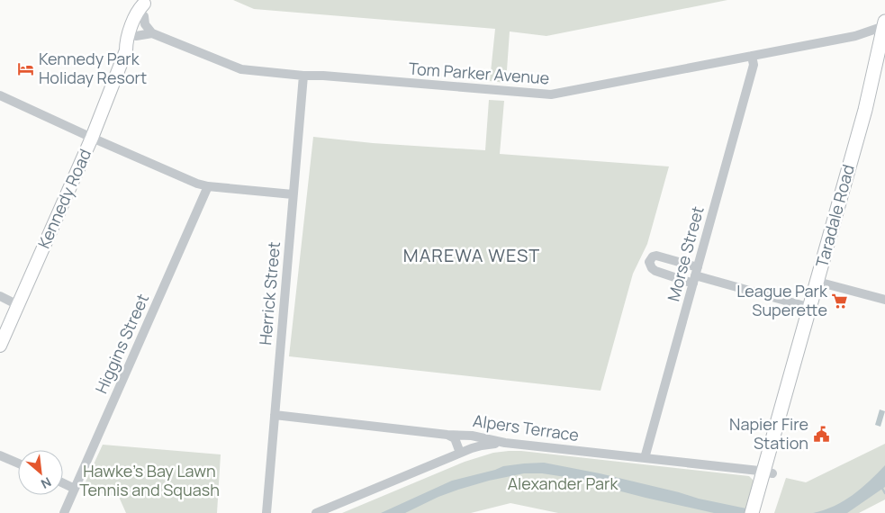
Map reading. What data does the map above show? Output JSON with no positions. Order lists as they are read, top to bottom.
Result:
{
  "streets": {
    "highway": ["Taradale Road"],
    "main road": ["Kennedy Road"],
    "street": [
      "Tom Parker Avenue",
      "Morse Street",
      "Herrick Street",
      "Higgins Street",
      "Alpers Terrace"
    ]
  },
  "crossings": [
    ["Tom Parker Avenue", "Taradale Road"],
    ["Tom Parker Avenue", "Morse Street"],
    ["Tom Parker Avenue", "Herrick Street"],
    ["Taradale Road", "Alpers Terrace"],
    ["Morse Street", "Alpers Terrace"],
    ["Herrick Street", "Alpers Terrace"]
  ],
  "districts": ["MAREWA WEST"],
  "parks": ["Hawke's Bay Lawn Tennis and Squash", "Alexander Park"],
  "places": {
    "hotel": ["Kennedy Park Holiday Resort"],
    "supermarket": ["League Park Superette"],
    "public building": ["Napier Fire Station"]
  },
  "north": "bottom right"
}
